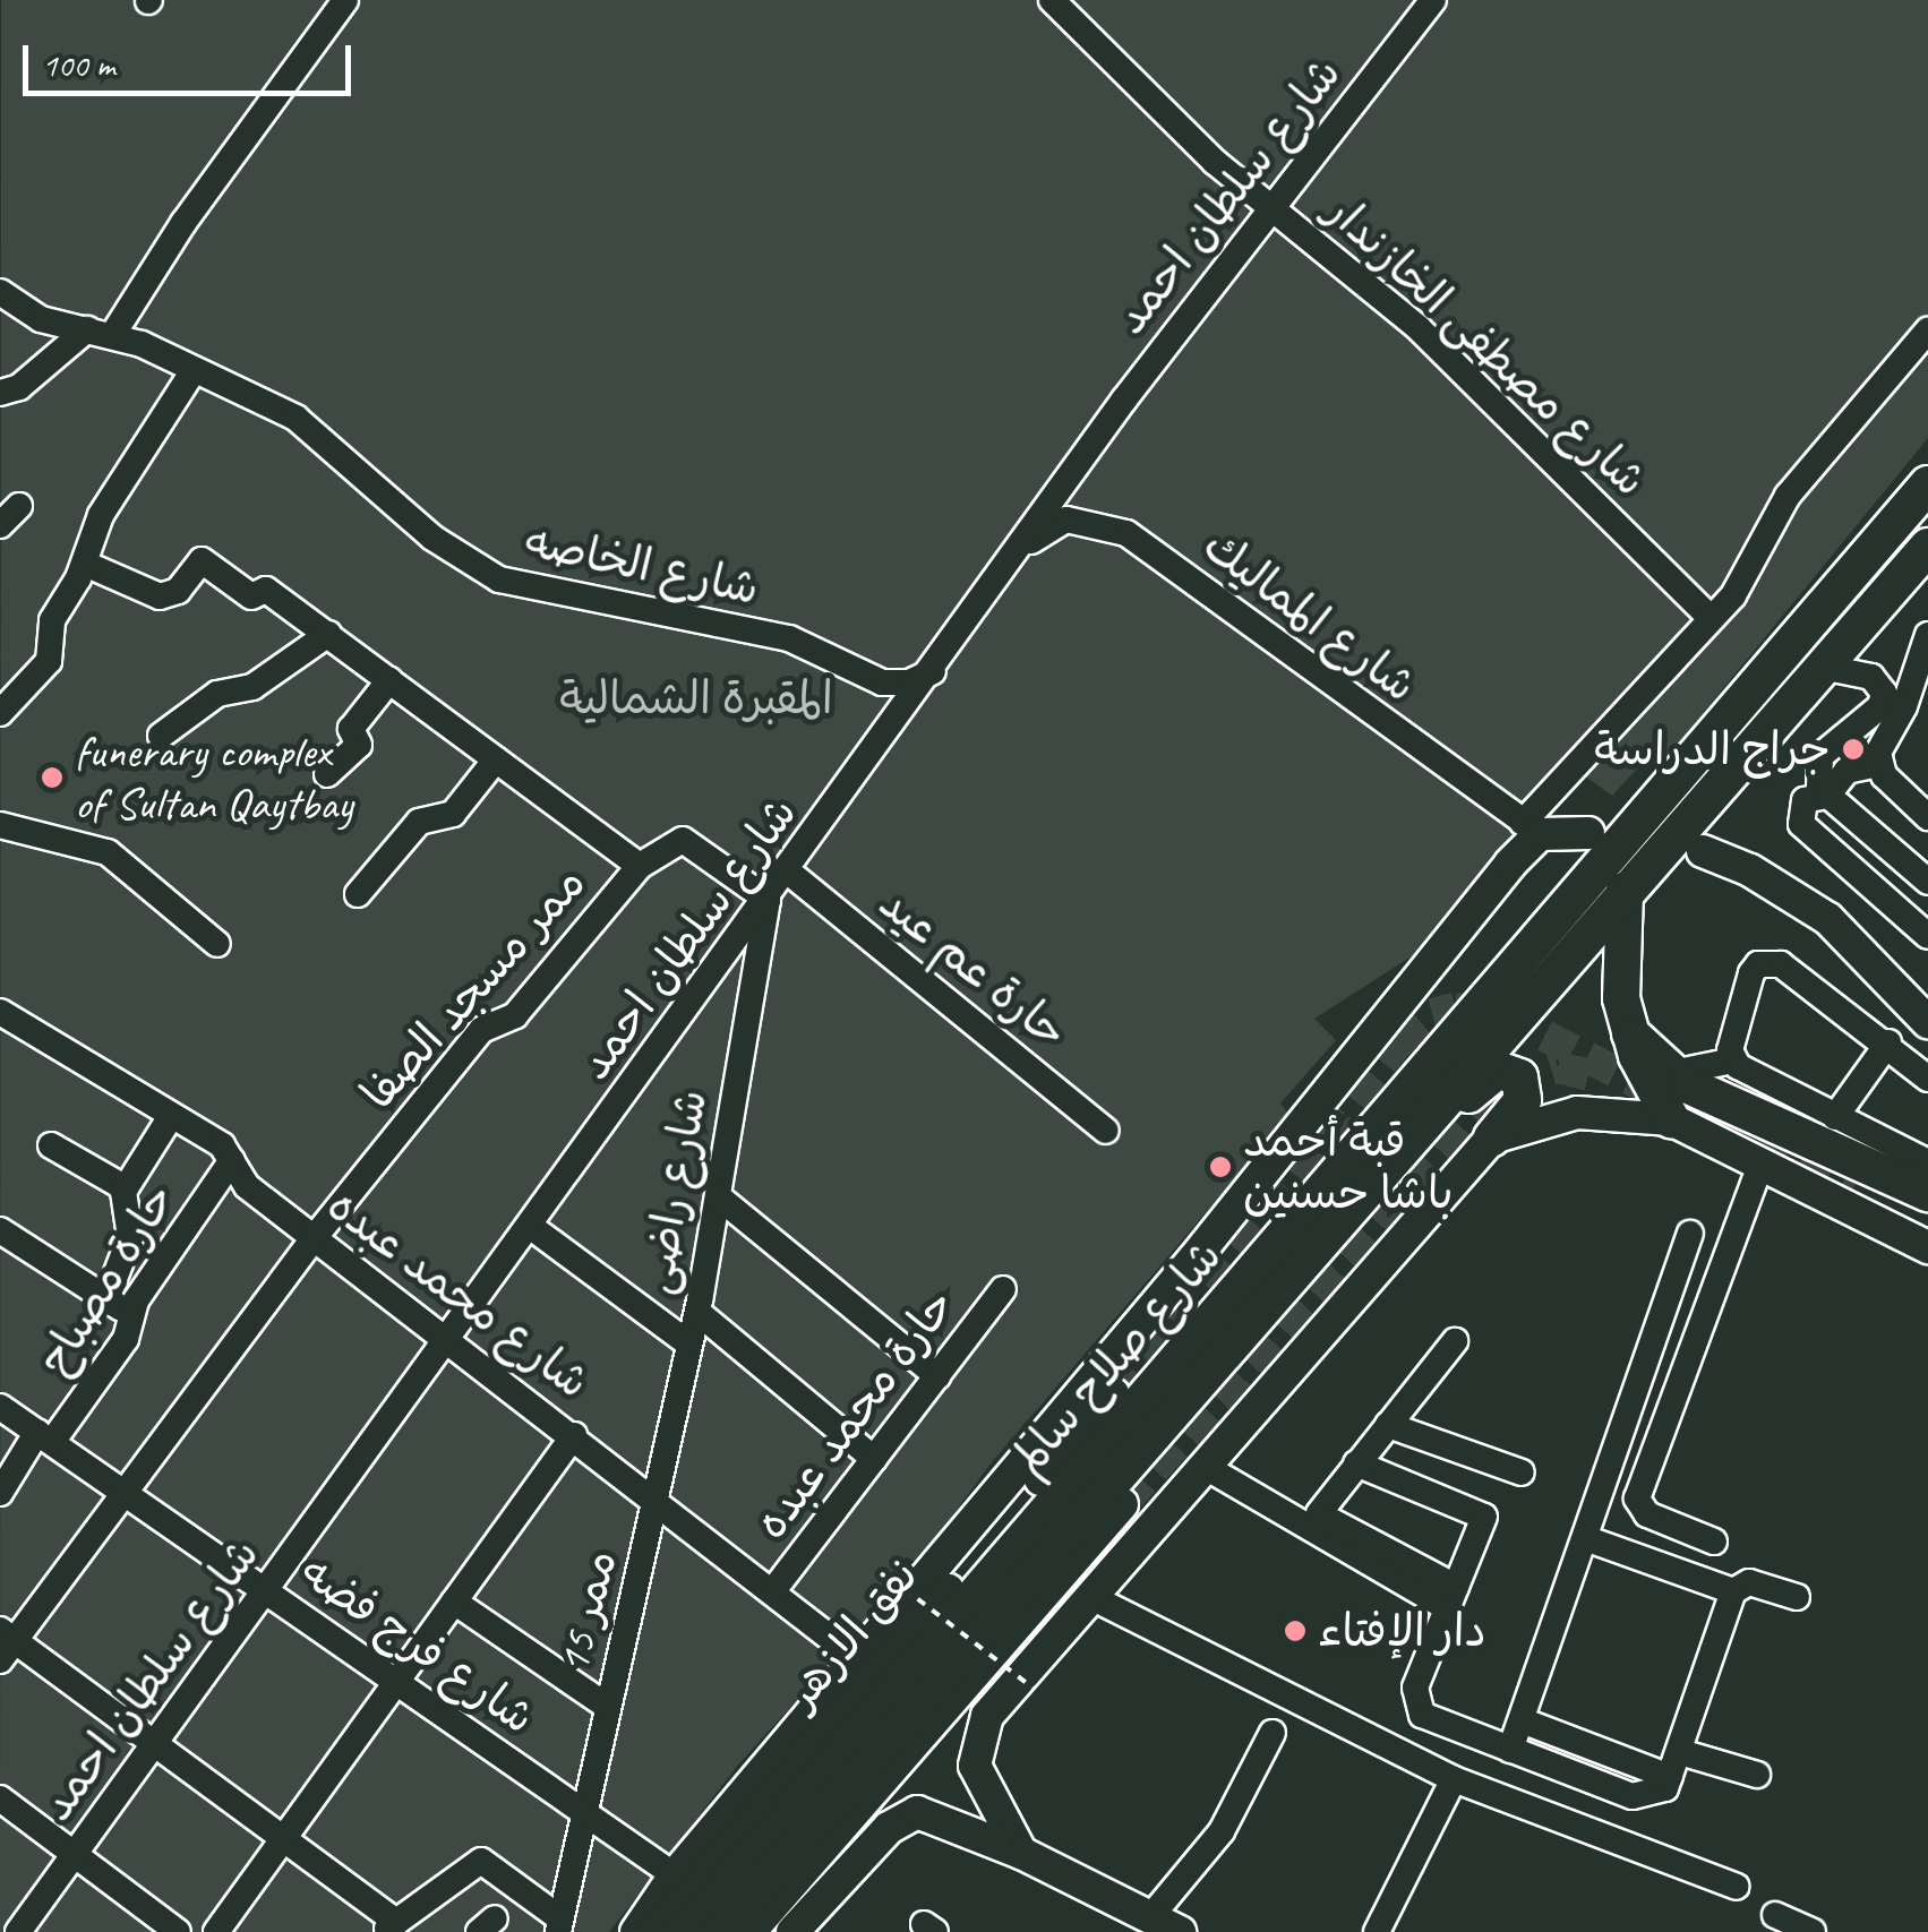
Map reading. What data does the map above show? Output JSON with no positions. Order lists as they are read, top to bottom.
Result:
{
  "streets": {
    "highway": ["شارع صلاح سالم"],
    "main road": ["نفق الازهر"],
    "street": [
      "شارع سلطان احمد",
      "شارع مصطفى الخازندار",
      "شارع الخاصه",
      "شارع المماليك",
      "حارة عم عيد",
      "ممر مسجد الصفا",
      "شارع راضى",
      "حارة مصباح",
      "شارع محمد عبده",
      "حارة محمد عبده",
      "ممر 15",
      "شارع فرج فضه"
    ]
  },
  "crossings": [
    ["شارع سلطان احمد", "شارع مصطفى الخازندار"],
    ["شارع سلطان احمد", "شارع الخاصه"],
    ["شارع سلطان احمد", "شارع المماليك"],
    ["شارع سلطان احمد", "حارة عم عيد"],
    ["شارع سلطان احمد", "شارع راضى"],
    ["شارع سلطان احمد", "شارع محمد عبده"],
    ["شارع سلطان احمد", "شارع فرج فضه"],
    ["ممر مسجد الصفا", "شارع محمد عبده"],
    ["ممر مسجد الصفا", "شارع فرج فضه"],
    ["شارع راضى", "شارع محمد عبده"],
    ["شارع راضى", "ممر 15"],
    ["حارة مصباح", "شارع محمد عبده"],
    ["حارة مصباح", "شارع فرج فضه"],
    ["شارع محمد عبده", "حارة محمد عبده"],
    ["شارع محمد عبده", "ممر 15"],
    ["ممر 15", "شارع فرج فضه"]
  ],
  "parks": ["المقبرة الشمالية"],
  "places": [
    "جراج الدراسة",
    "funerary complex of Sultan Qaytbay",
    "قبة أحمد باشا حسنين",
    "دار الإفتاء"
  ],
  "scale_bar": "100 m"
}
